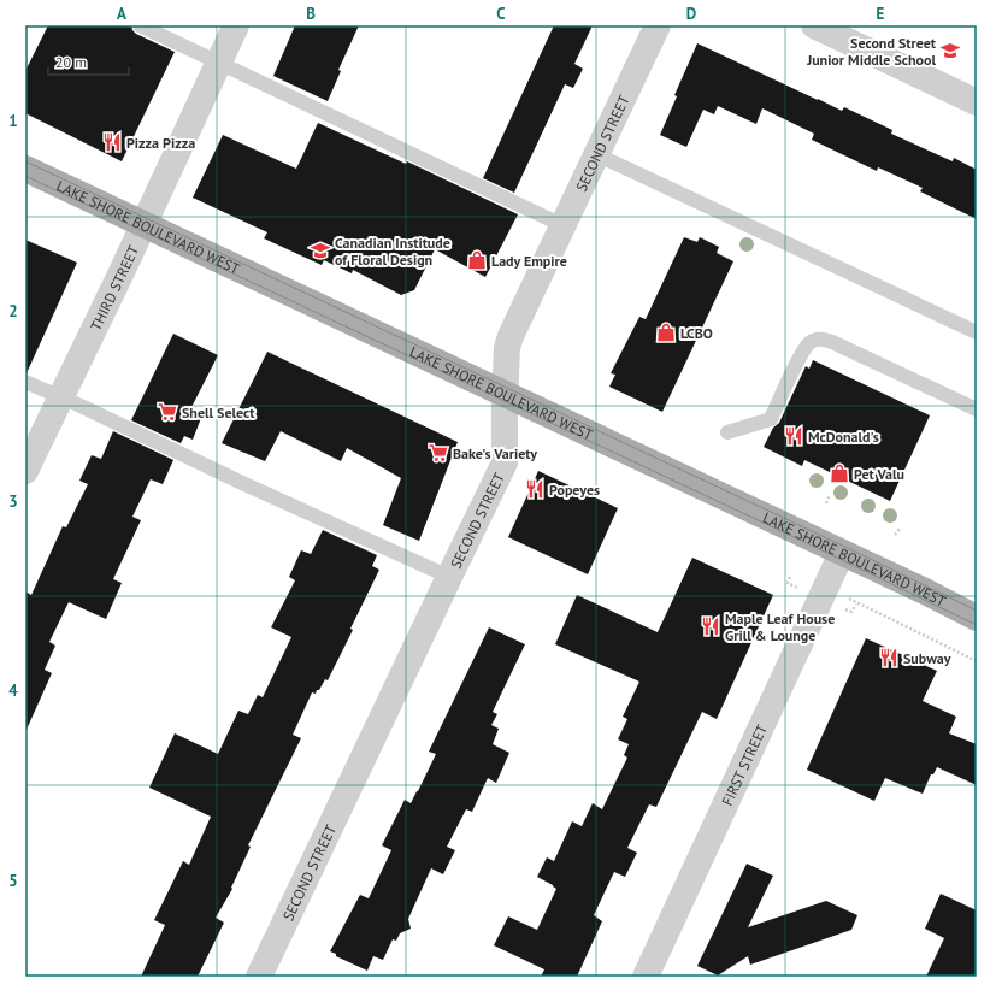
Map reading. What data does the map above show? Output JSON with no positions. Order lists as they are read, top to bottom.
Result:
{
  "streets": {
    "main road": ["LAKE SHORE BOULEVARD WEST"],
    "street": ["SECOND STREET", "THIRD STREET", "FIRST STREET"]
  },
  "crossings": [
    ["SECOND STREET", "LAKE SHORE BOULEVARD WEST"],
    ["LAKE SHORE BOULEVARD WEST", "THIRD STREET"],
    ["LAKE SHORE BOULEVARD WEST", "FIRST STREET"]
  ],
  "places": {
    "school or university": ["Second Street Junior Middle School", "Canadian Institude of Floral Design"],
    "restaurant": [
      "Pizza Pizza",
      "McDonald's",
      "Popeyes",
      "Maple Leaf House Grill & Lounge",
      "Subway"
    ],
    "shop": ["Lady Empire", "LCBO", "Pet Valu"],
    "supermarket": ["Shell Select", "Bake's Variety"]
  },
  "scale_bar": "20 m",
  "grid": {
    "columns": [
      "A",
      "B",
      "C",
      "D",
      "E"
    ],
    "rows": [
      "1",
      "2",
      "3",
      "4",
      "5"
    ]
  }
}
